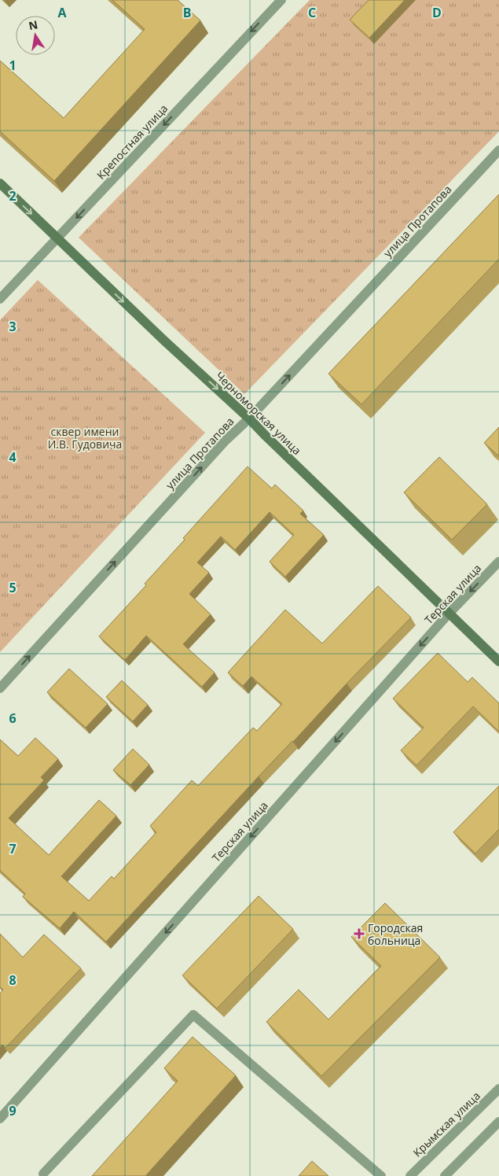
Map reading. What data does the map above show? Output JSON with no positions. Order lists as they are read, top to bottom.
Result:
{
  "streets": {
    "street": [
      "Крепостная улица",
      "улица Протапова",
      "Черноморская улица",
      "Терская улица",
      "Крымская улица"
    ]
  },
  "crossings": [
    ["Крепостная улица", "Черноморская улица"],
    ["улица Протапова", "Черноморская улица"],
    ["Черноморская улица", "Терская улица"]
  ],
  "one_way": [
    "Крепостная улица",
    "улица Протапова",
    "Черноморская улица",
    "Терская улица"
  ],
  "parks": ["сквер имени И.В. Гудовича"],
  "places": {
    "health": ["Городская больница"]
  },
  "north": "top",
  "grid": {
    "columns": [
      "A",
      "B",
      "C",
      "D"
    ],
    "rows": [
      "1",
      "2",
      "3",
      "4",
      "5",
      "6",
      "7",
      "8",
      "9"
    ]
  }
}
